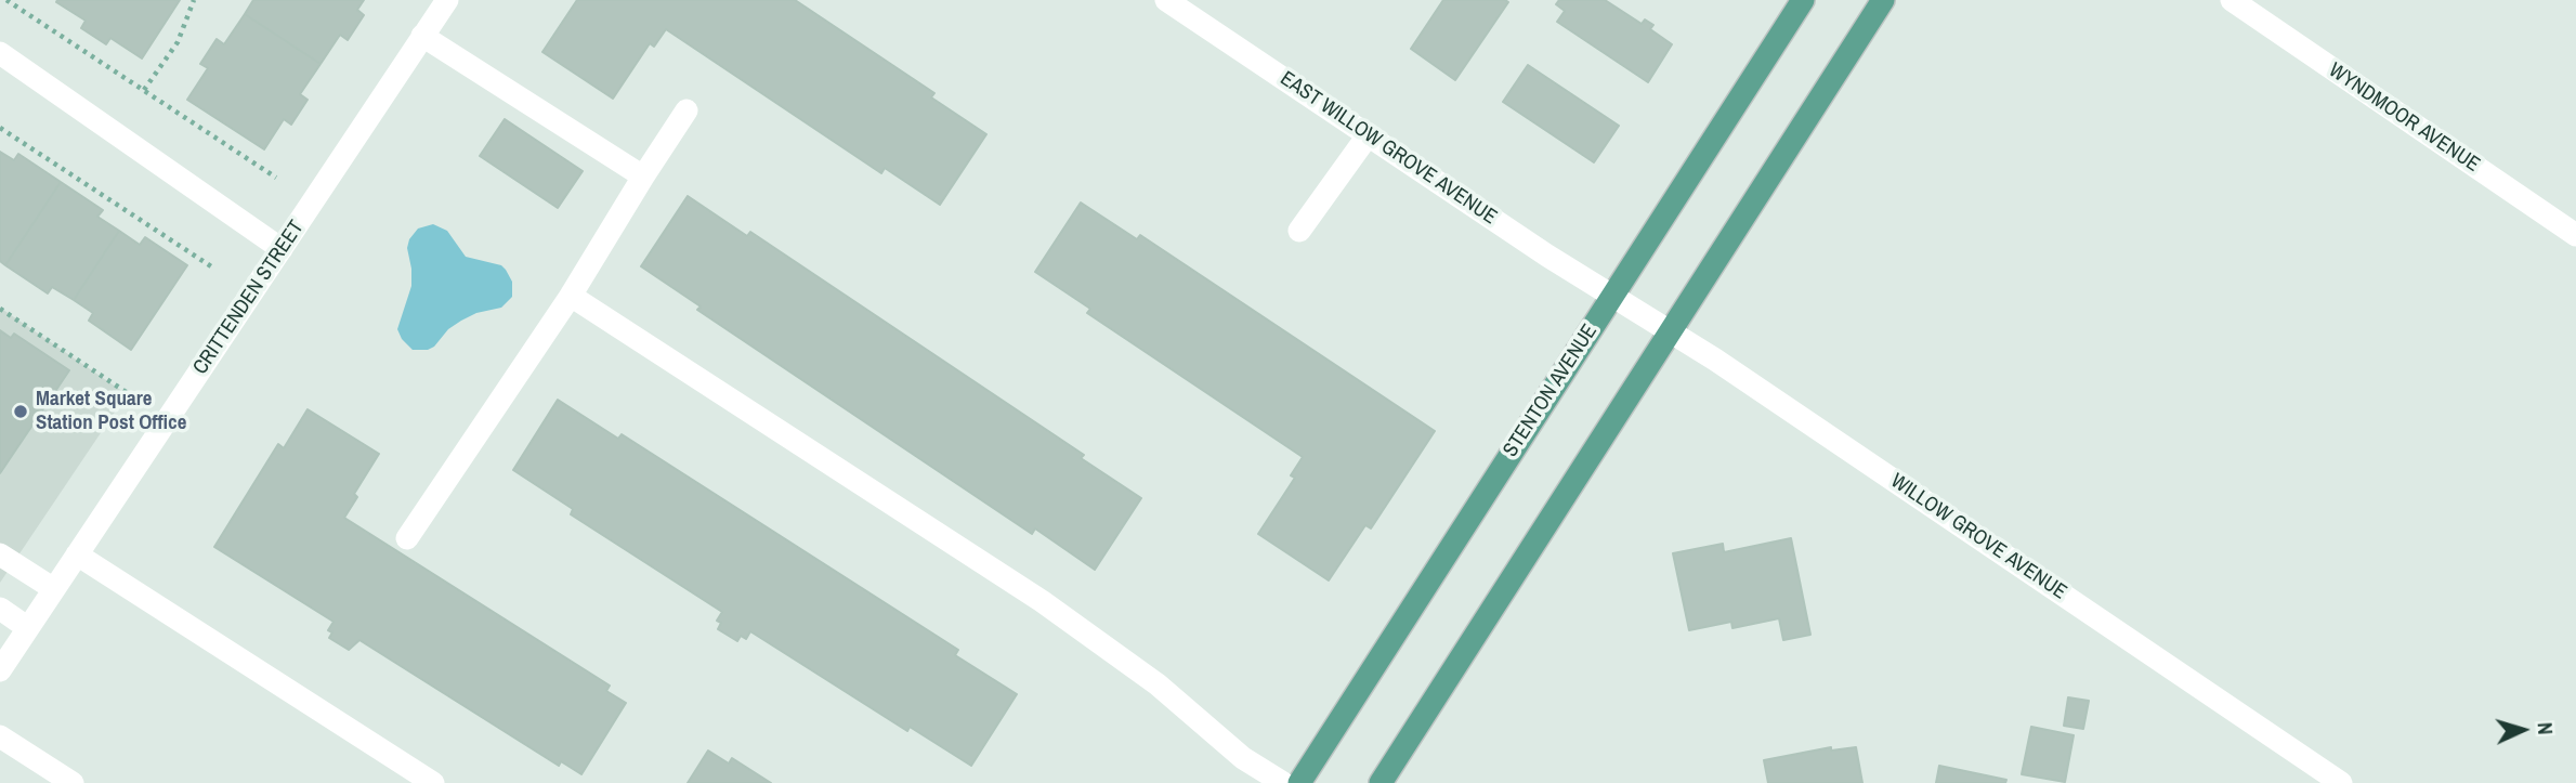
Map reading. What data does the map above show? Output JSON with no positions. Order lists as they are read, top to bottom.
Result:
{
  "streets": {
    "main road": ["STENTON AVENUE"],
    "street": [
      "WYNDMOOR AVENUE",
      "EAST WILLOW GROVE AVENUE",
      "CRITTENDEN STREET",
      "WILLOW GROVE AVENUE"
    ]
  },
  "crossings": [
    ["EAST WILLOW GROVE AVENUE", "STENTON AVENUE"],
    ["EAST WILLOW GROVE AVENUE", "WILLOW GROVE AVENUE"],
    ["STENTON AVENUE", "WILLOW GROVE AVENUE"]
  ],
  "places": ["Market Square Station Post Office"],
  "north": "right"
}
